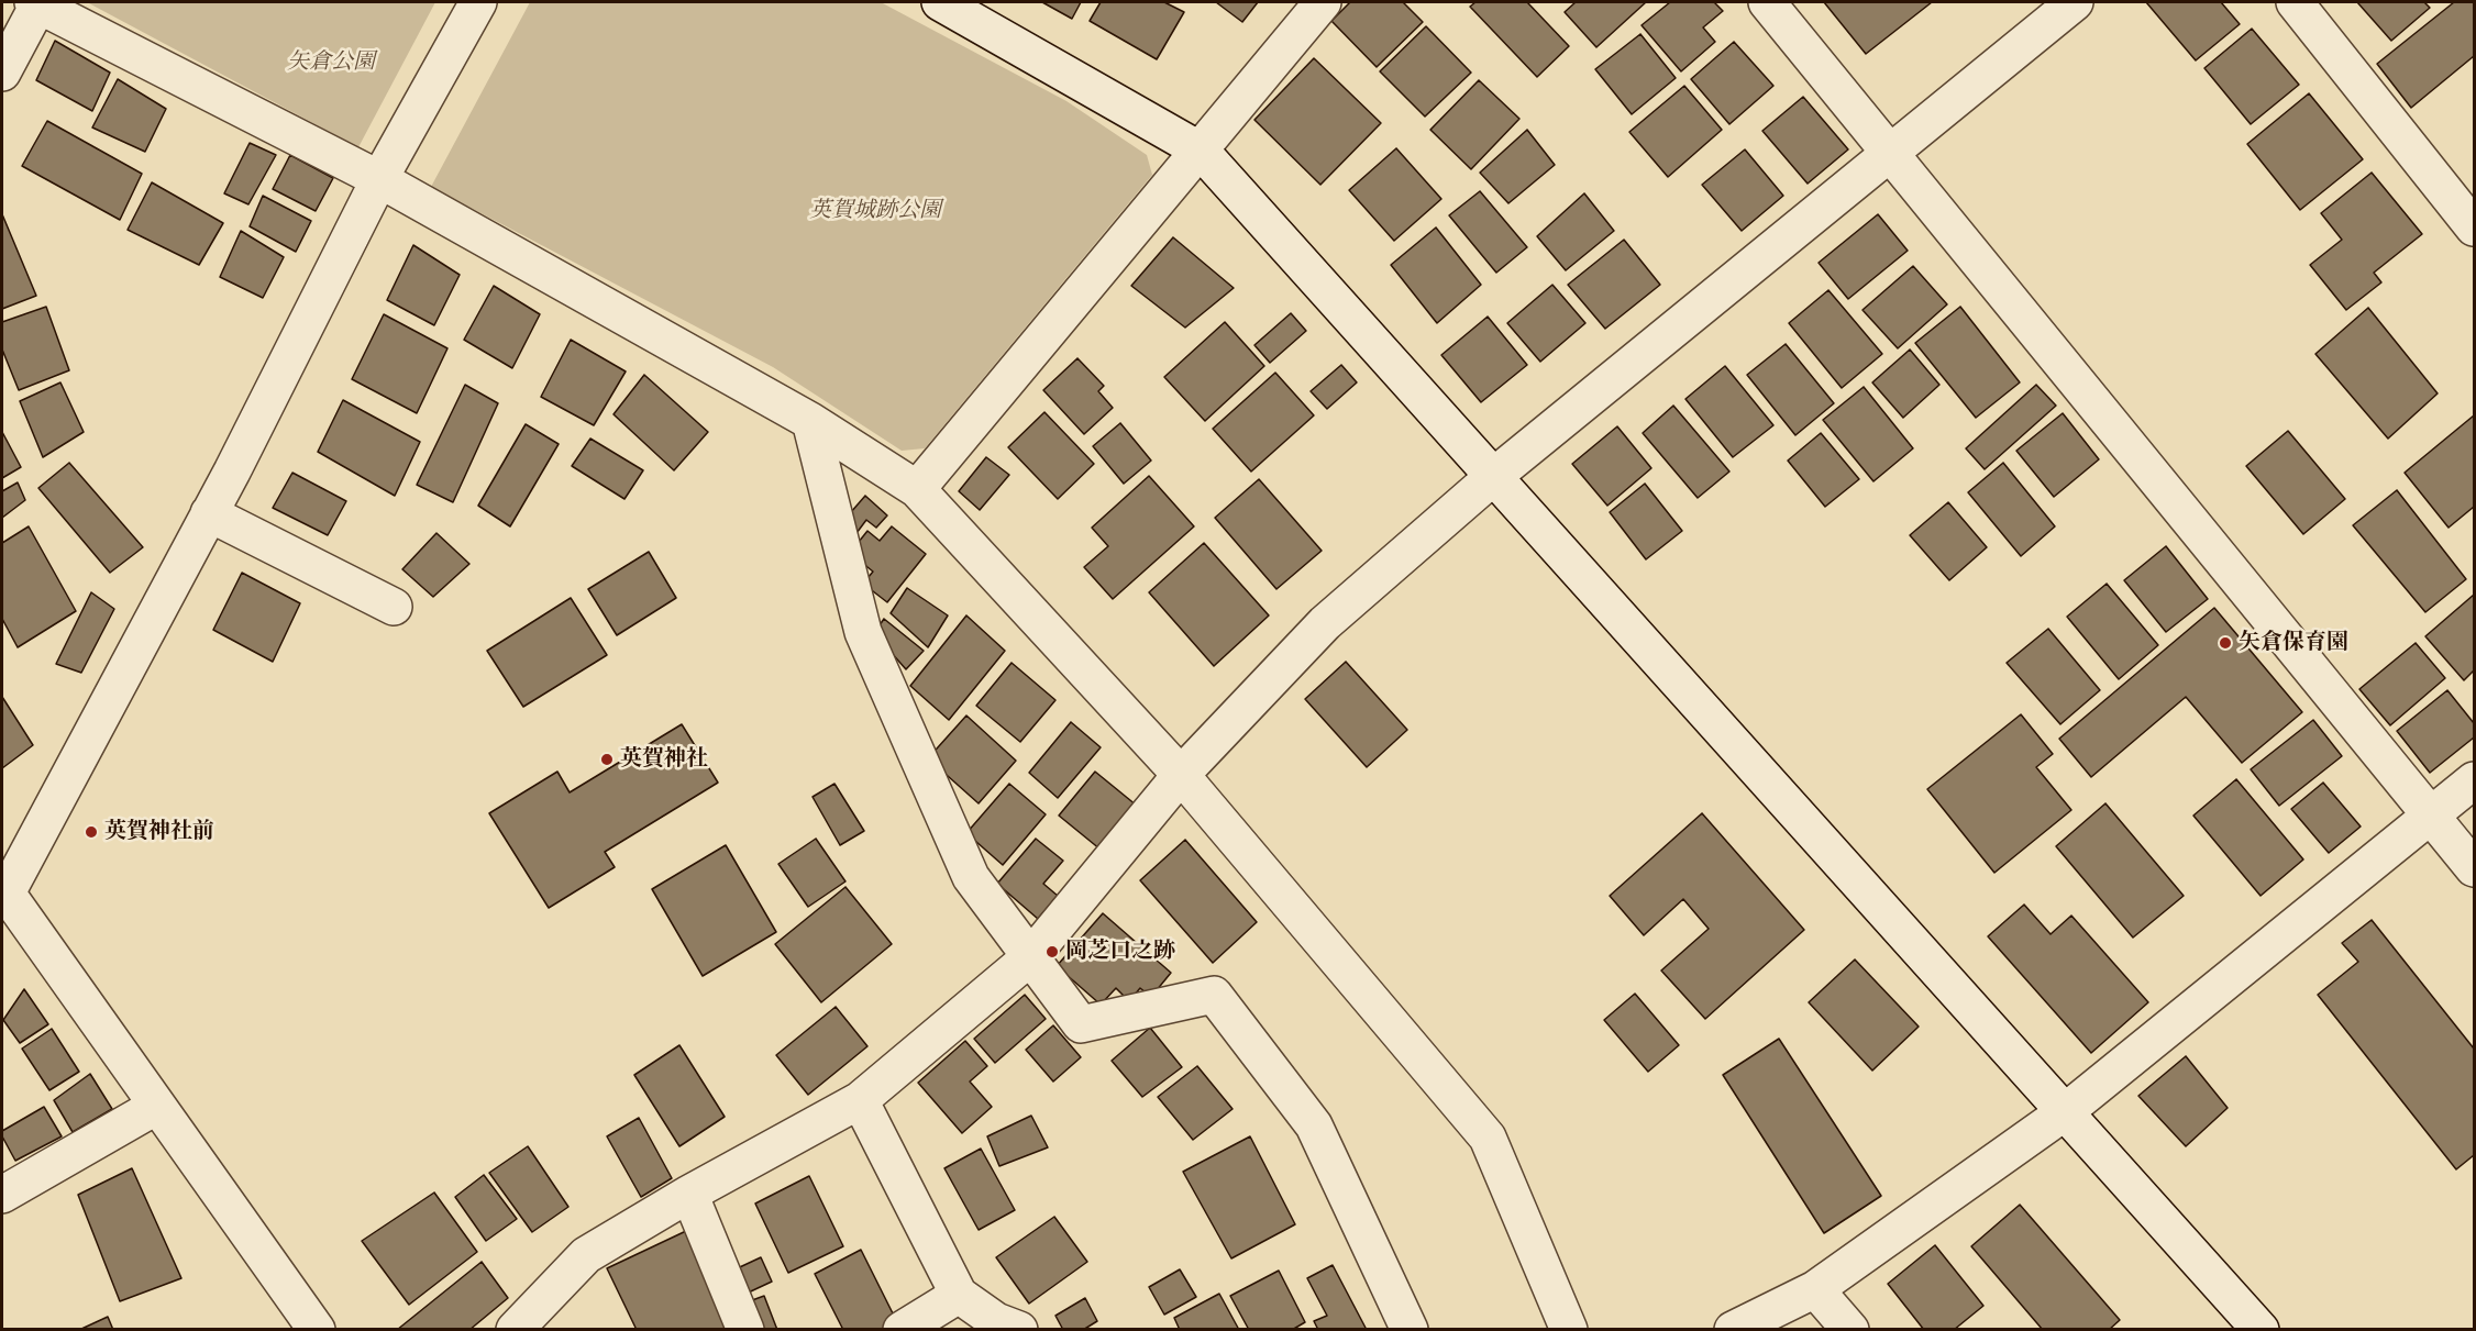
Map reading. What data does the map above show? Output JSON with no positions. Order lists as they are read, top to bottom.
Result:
{
  "parks": ["矢倉公園", "英賀城跡公園"],
  "places": [
    "矢倉保育園",
    "英賀神社",
    "英賀神社前",
    "岡芝口之跡"
  ]
}
